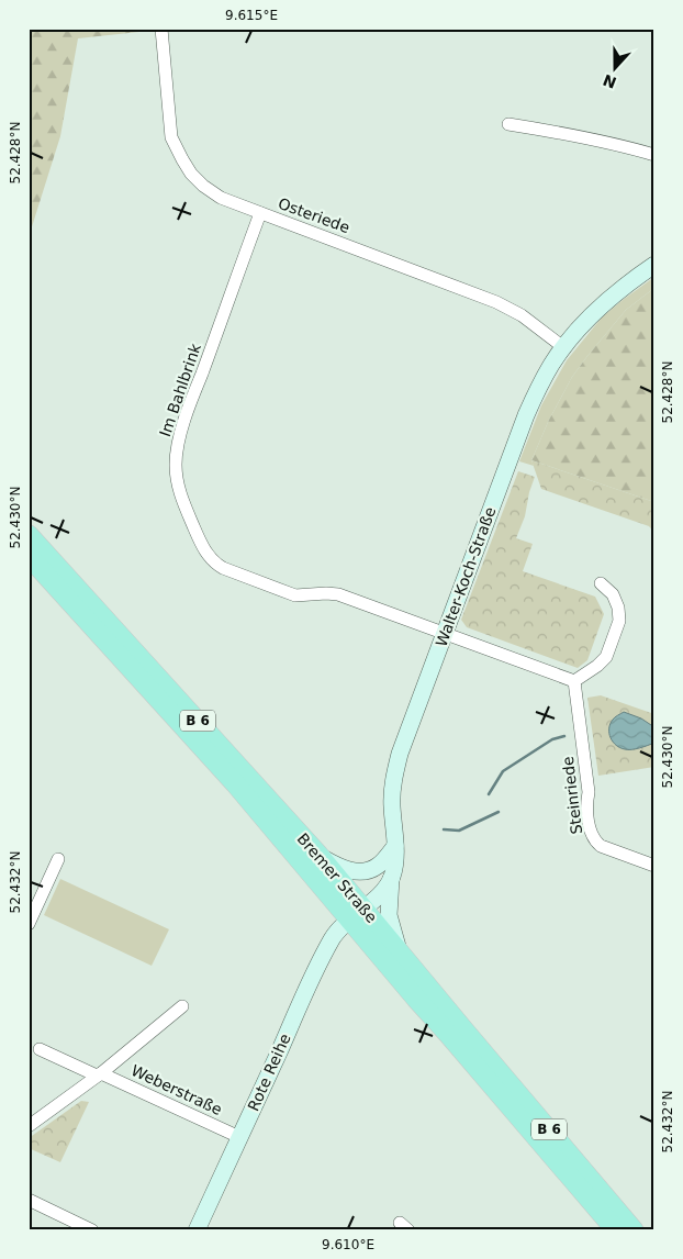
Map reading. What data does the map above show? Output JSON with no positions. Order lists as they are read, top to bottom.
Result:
{
  "streets": {
    "main road": ["B 6", "Bremer Straße"],
    "street": [
      "Osteriede",
      "Im Bahlbrink",
      "Walter-Koch-Straße",
      "Steinriede",
      "Rote Reihe",
      "Weberstraße"
    ]
  },
  "crossings": [
    ["Osteriede", "Im Bahlbrink"],
    ["Osteriede", "Walter-Koch-Straße"],
    ["Im Bahlbrink", "Walter-Koch-Straße"],
    ["Walter-Koch-Straße", "Bremer Straße"],
    ["Bremer Straße", "Rote Reihe"],
    ["Rote Reihe", "Weberstraße"]
  ],
  "north": "bottom",
  "coordinates": [
    "9.615°E",
    "52.428°N",
    "52.430°N",
    "52.432°N",
    "9.610°E"
  ]
}
